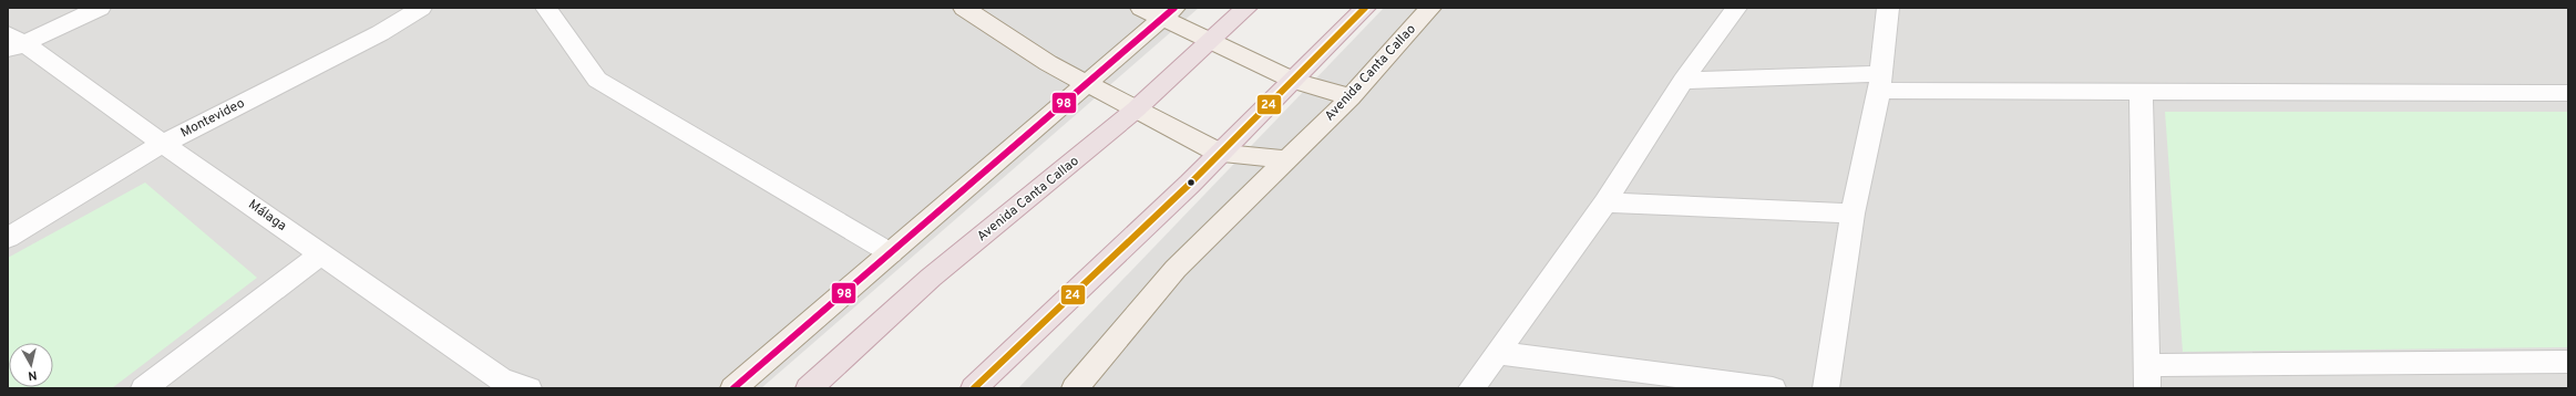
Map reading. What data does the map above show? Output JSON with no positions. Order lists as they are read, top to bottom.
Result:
{
  "streets": {
    "highway": ["Avenida Canta Callao"],
    "street": ["Montevideo", "Málaga"]
  },
  "crossings": [
    ["Montevideo", "Málaga"]
  ],
  "lines": ["transit line 98", "transit line 24"],
  "north": "bottom"
}
